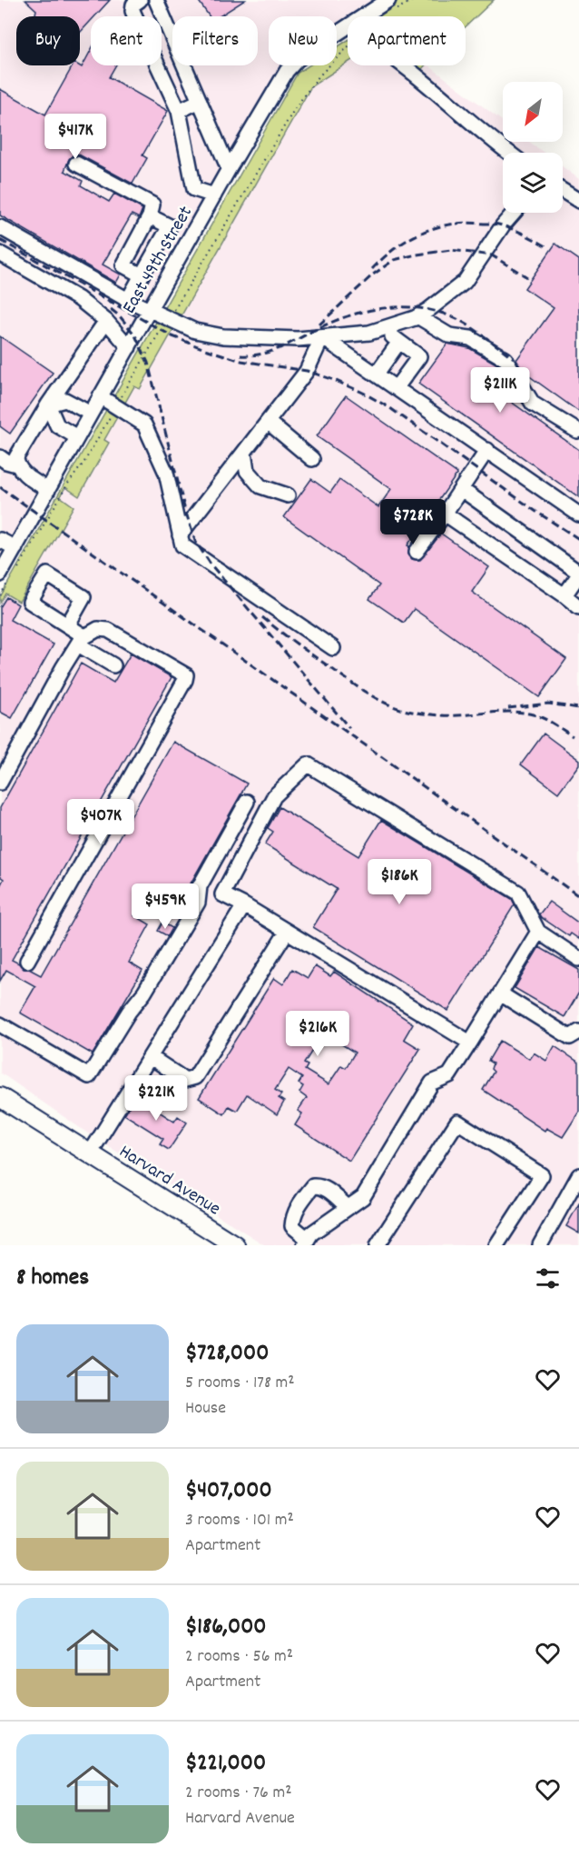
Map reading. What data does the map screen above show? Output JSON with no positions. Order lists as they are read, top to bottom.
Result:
{
  "streets": {
    "main road": ["Harvard Avenue"],
    "street": ["East 49th Street"]
  },
  "north": "bottom left",
  "page": {
    "chip": [
      "Buy",
      "Rent",
      "Filters",
      "New",
      "Apartment"
    ],
    "price": [
      "$417K",
      "$211K",
      "$728K",
      "$407K",
      "$186K",
      "$459K",
      "$216K",
      "$221K"
    ],
    "heading": "8 homes",
    "list": [
      {
        "name": "$728,000",
        "note": "5 rooms · 178 m² · House"
      },
      {
        "name": "$407,000",
        "note": "3 rooms · 101 m² · Apartment"
      },
      {
        "name": "$186,000",
        "note": "2 rooms · 56 m² · Apartment"
      },
      {
        "name": "$221,000",
        "note": "2 rooms · 76 m² · Harvard Avenue"
      }
    ]
  }
}
